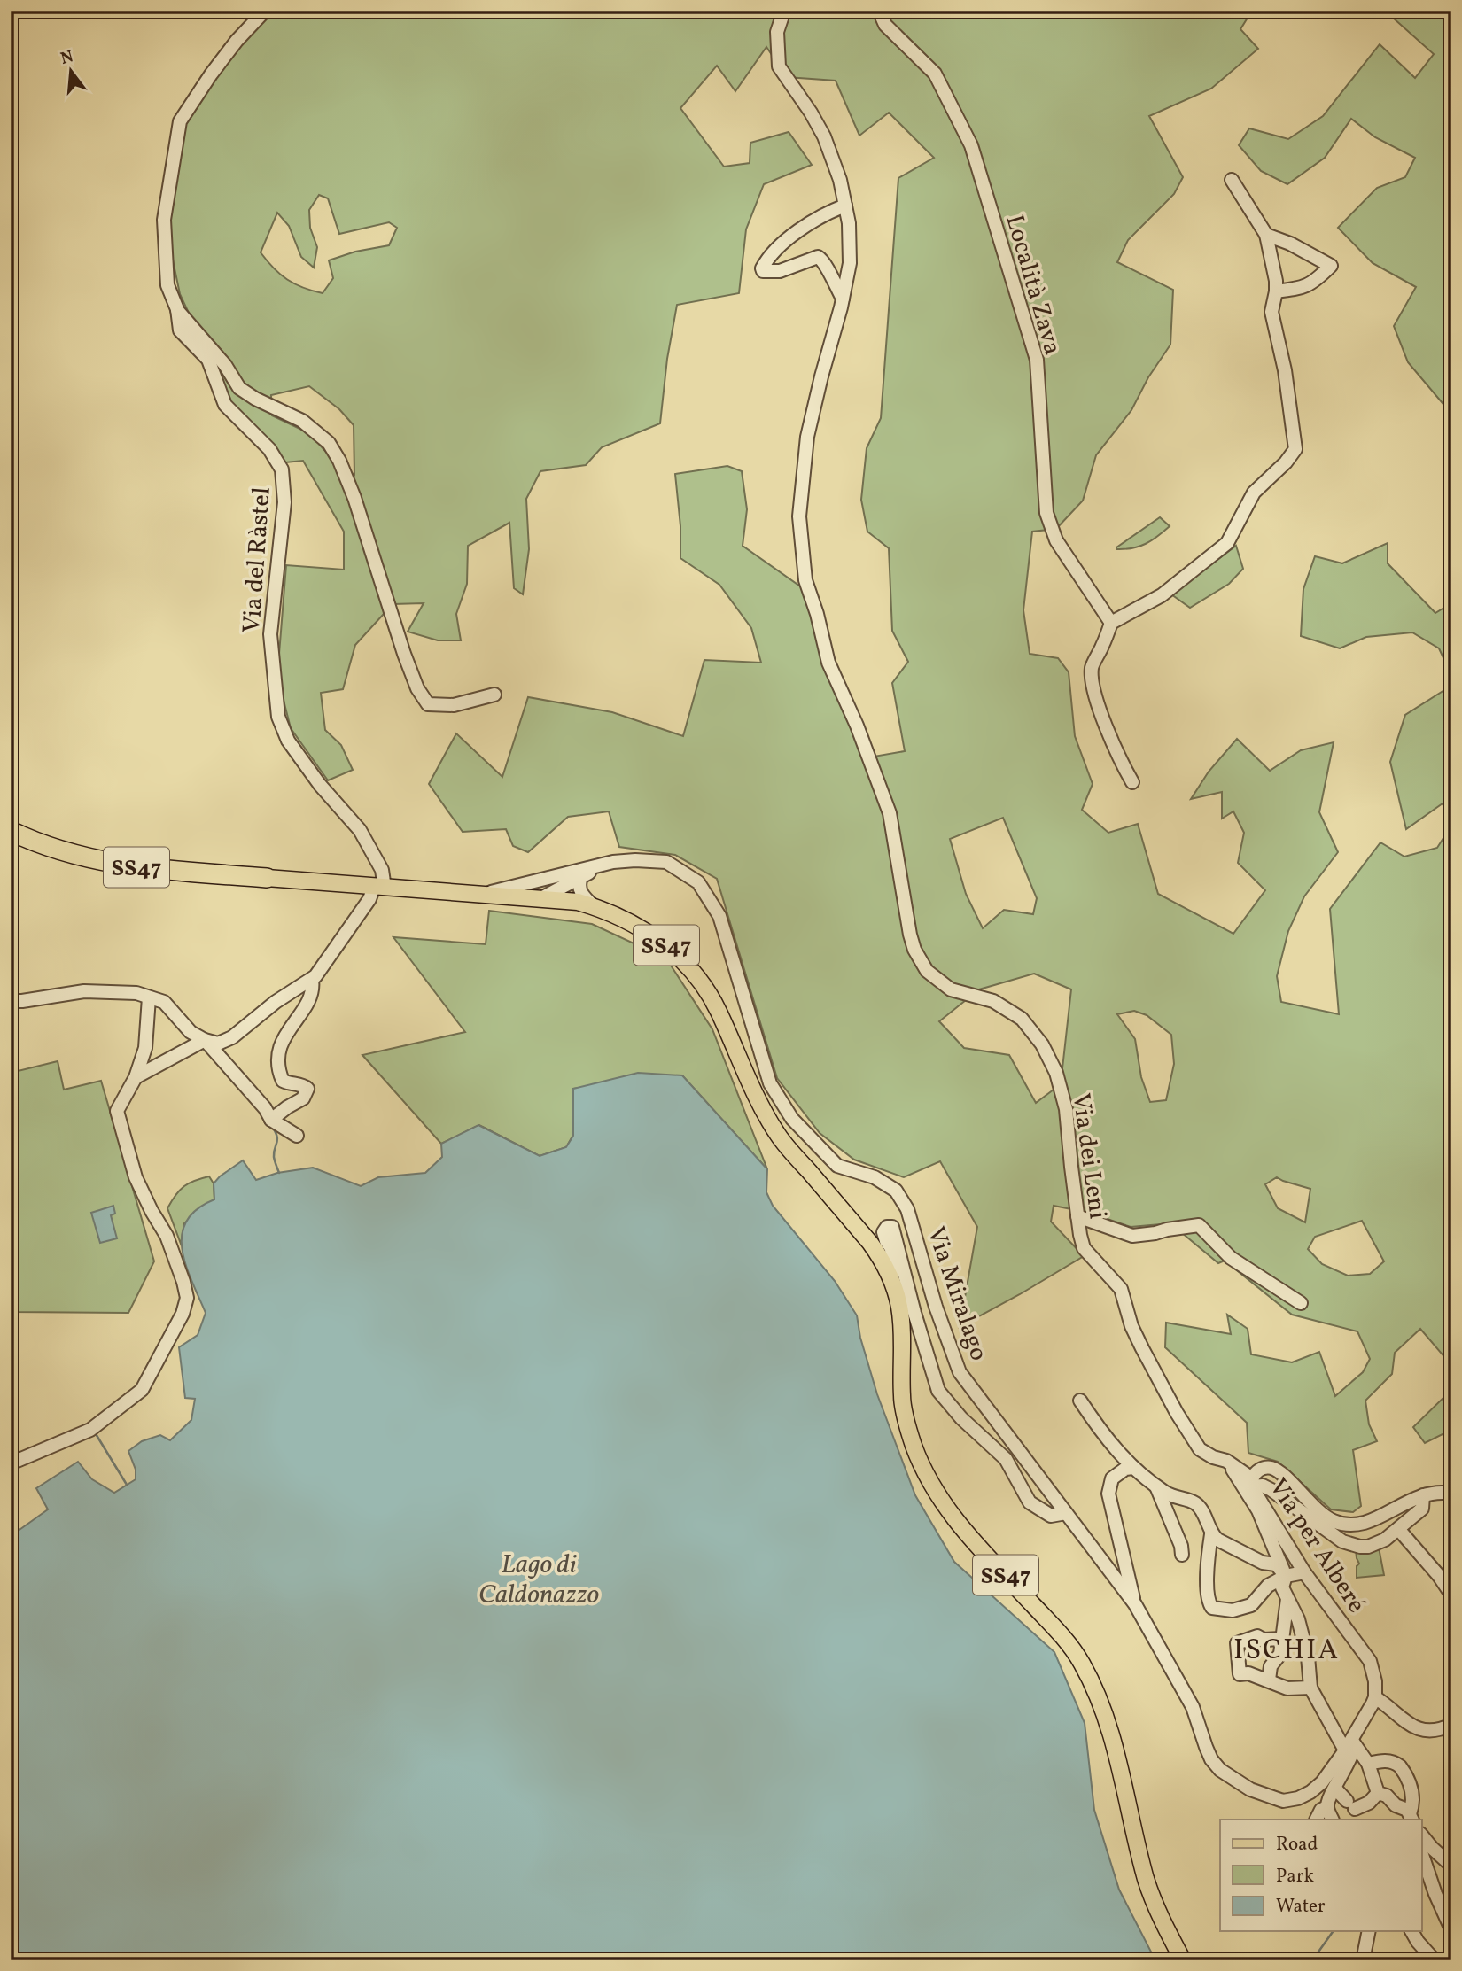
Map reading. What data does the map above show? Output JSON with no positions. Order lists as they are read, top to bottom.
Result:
{
  "streets": {
    "highway": ["SS47"],
    "street": [
      "Località Zava",
      "Via del Ràstel",
      "Via dei Leni",
      "Via Miralago",
      "Via per Alberé"
    ]
  },
  "crossings": [
    ["Via del Ràstel", "SS47"],
    ["Via dei Leni", "Via per Alberé"]
  ],
  "districts": ["ISCHIA"],
  "water": ["Lago di Caldonazzo"],
  "legend": ["Road", "Park", "Water"],
  "north": "top"
}
